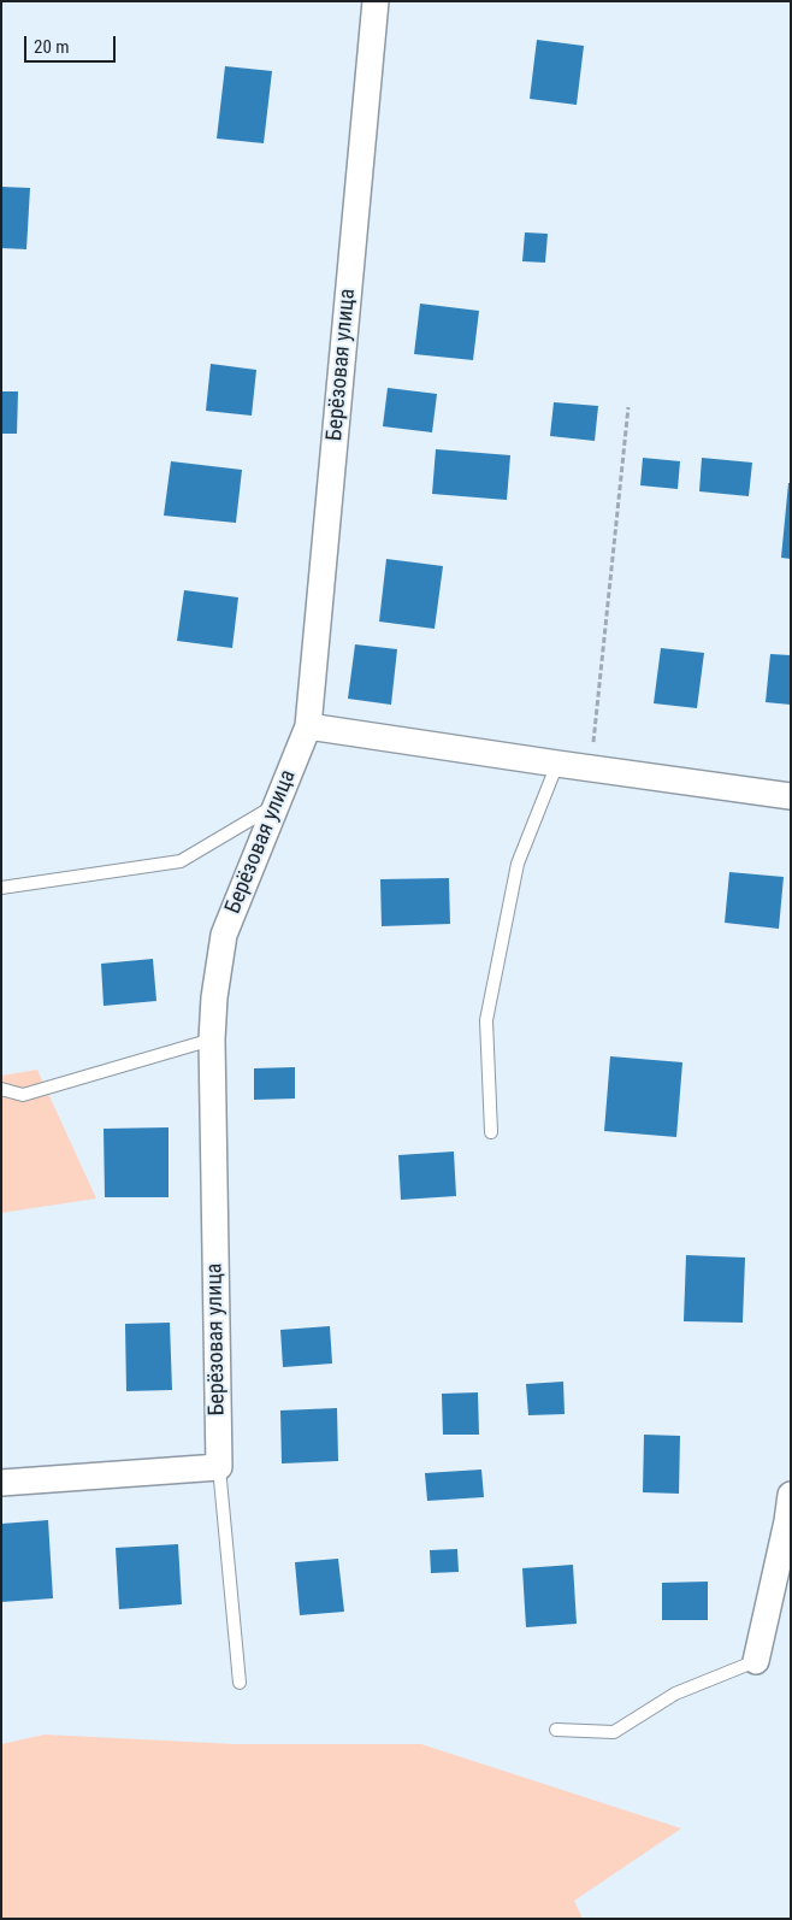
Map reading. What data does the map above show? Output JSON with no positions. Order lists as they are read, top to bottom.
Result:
{
  "streets": {
    "street": ["Берёзовая улица"]
  },
  "scale_bar": "20 m"
}
